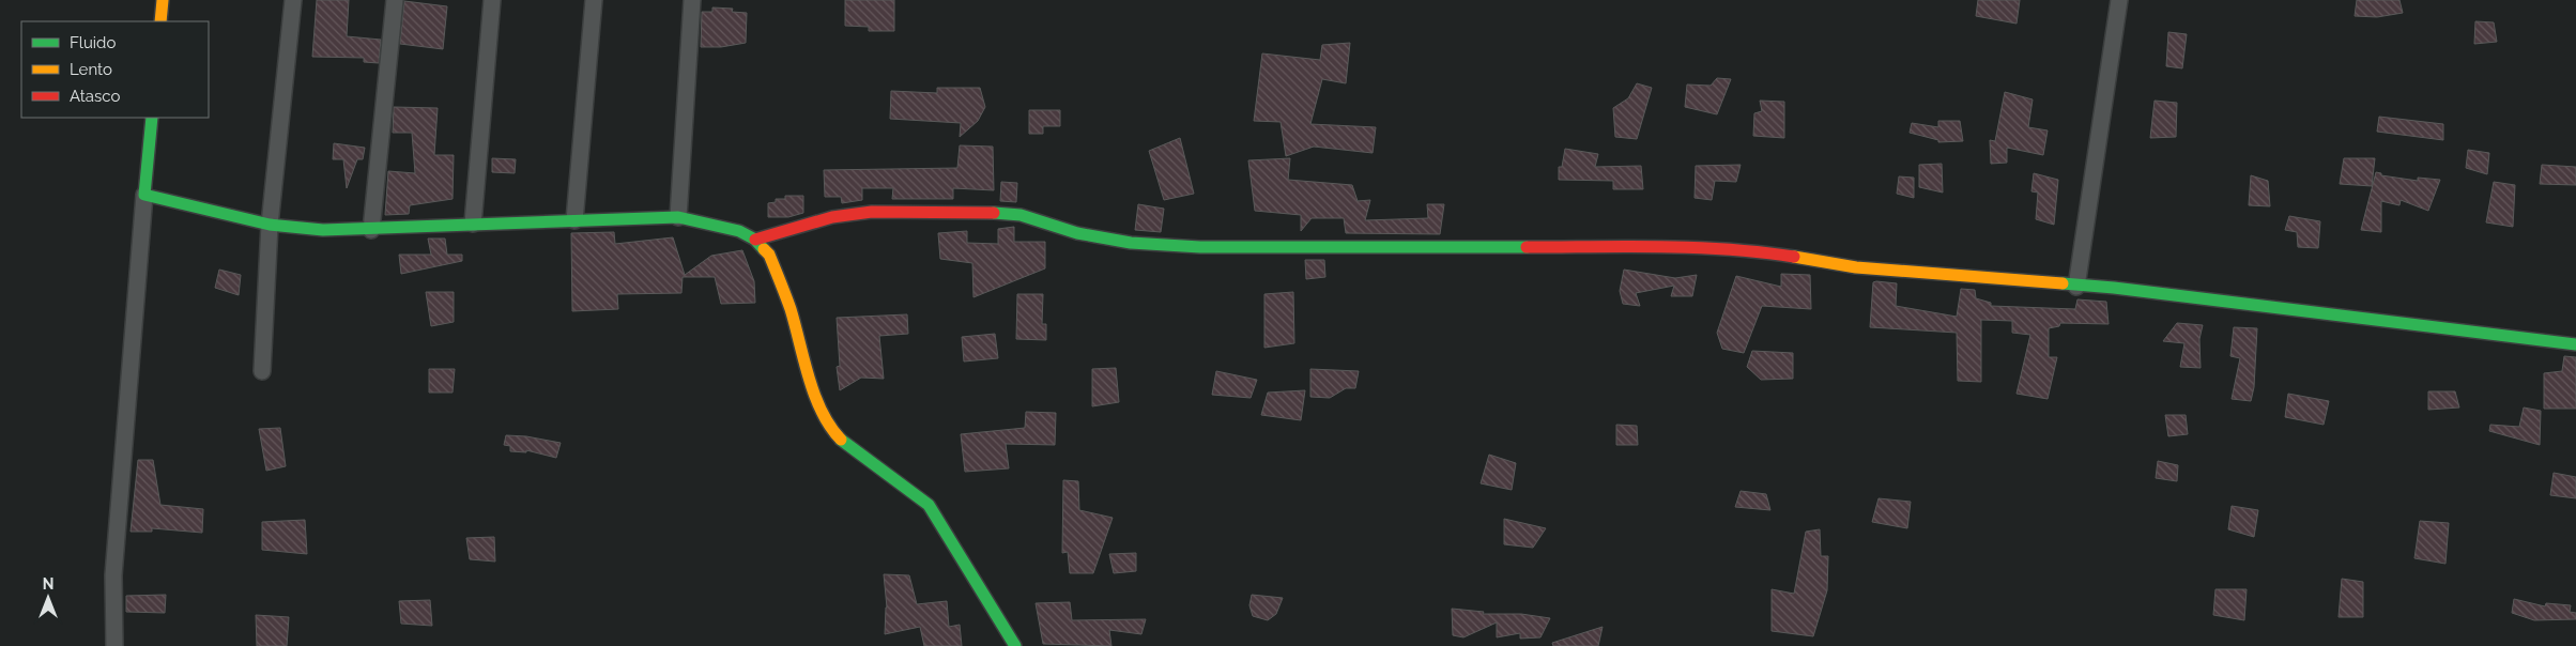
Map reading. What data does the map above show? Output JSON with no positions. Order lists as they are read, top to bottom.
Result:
{
  "legend": ["Fluido", "Lento", "Atasco"],
  "north": "top"
}
